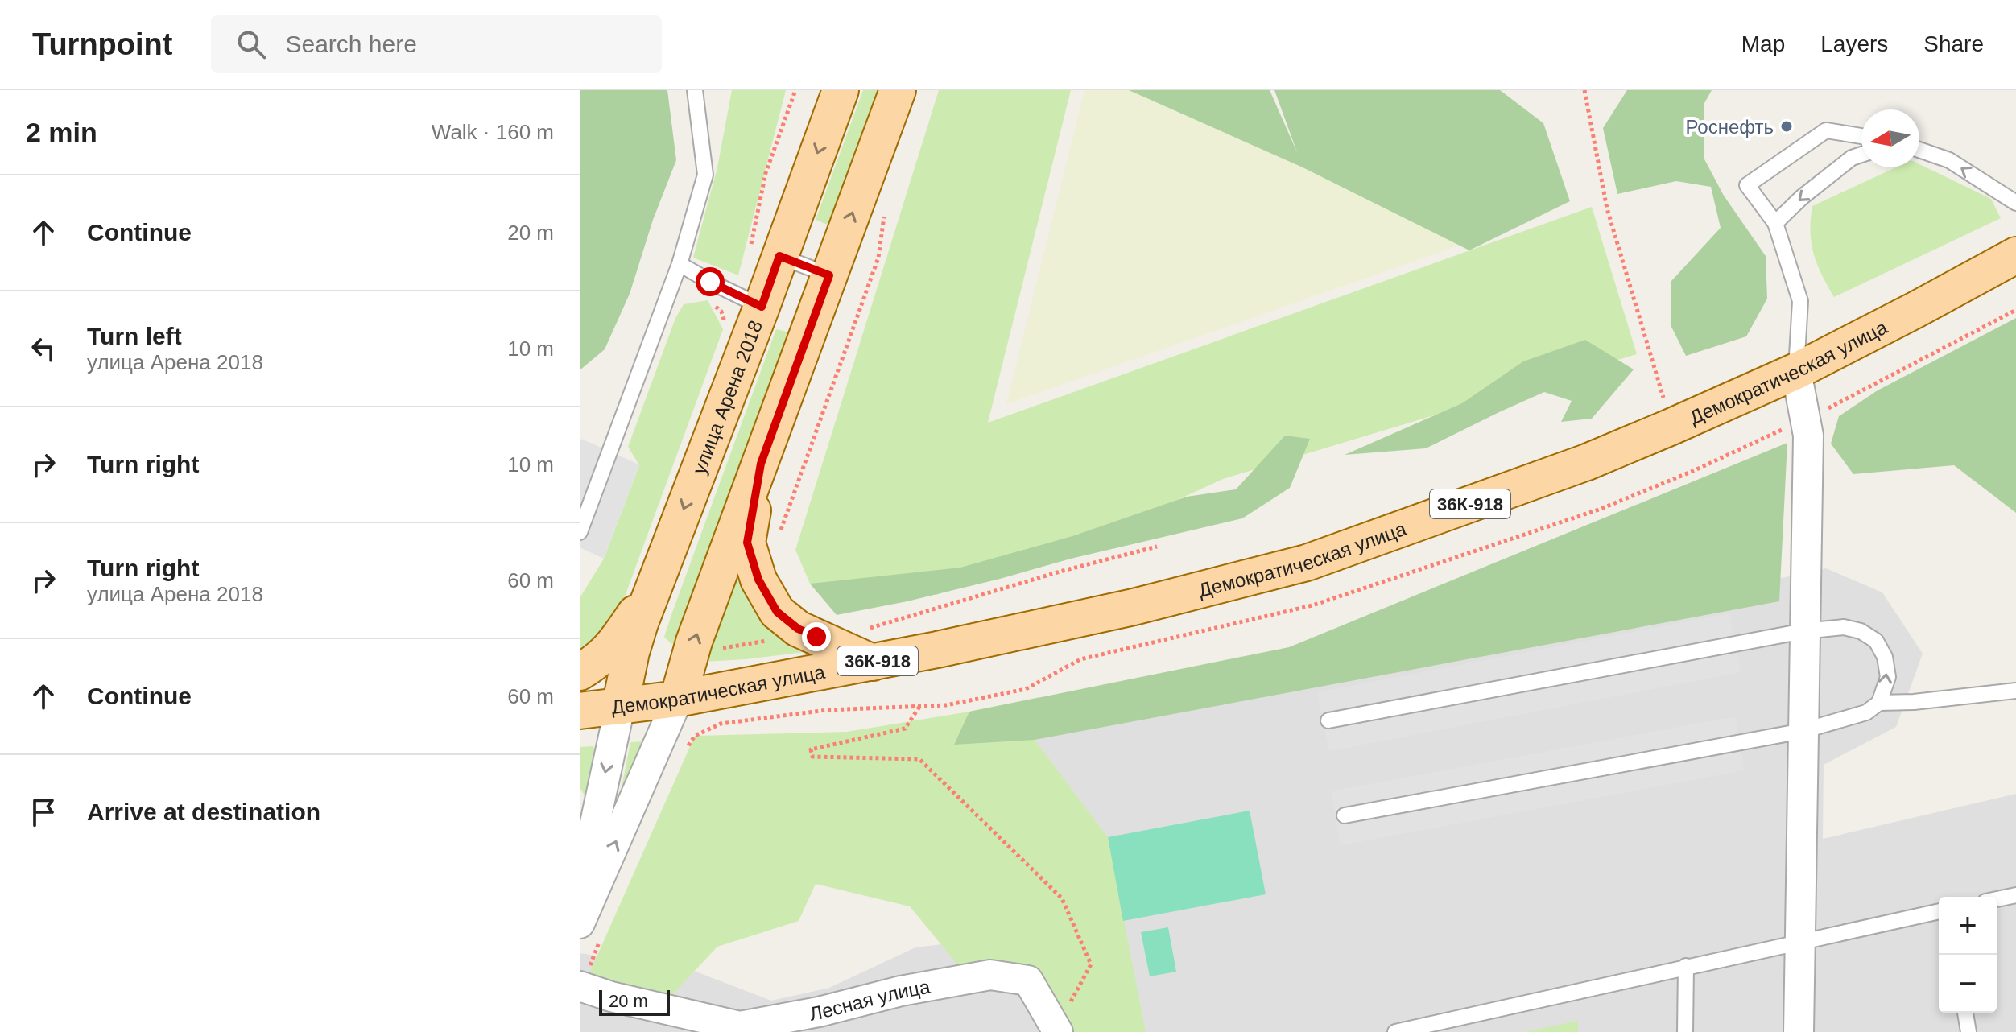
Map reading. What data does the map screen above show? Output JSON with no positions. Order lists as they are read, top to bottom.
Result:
{
  "streets": {
    "main road": ["Демократическая улица", "улица Арена 2018", "36К-918"],
    "street": ["Лесная улица"]
  },
  "crossings": [
    ["Демократическая улица", "улица Арена 2018"]
  ],
  "places": ["Роснефть"],
  "scale_bar": "20 m",
  "north": "left",
  "page": {
    "header": "Turnpoint",
    "search": "Search here",
    "nav": ["Map", "Layers", "Share"],
    "heading": ["2 min", "Walk · 160 m"],
    "list": [
      ["Continue", "20 m"],
      ["Turn left", "улица Арена 2018", "10 m"],
      ["Turn right", "10 m"],
      ["Turn right", "улица Арена 2018", "60 m"],
      ["Continue", "60 m"],
      "Arrive at destination"
    ],
    "map_buttons": ["+", "−"],
    "scale": "20 m"
  }
}
